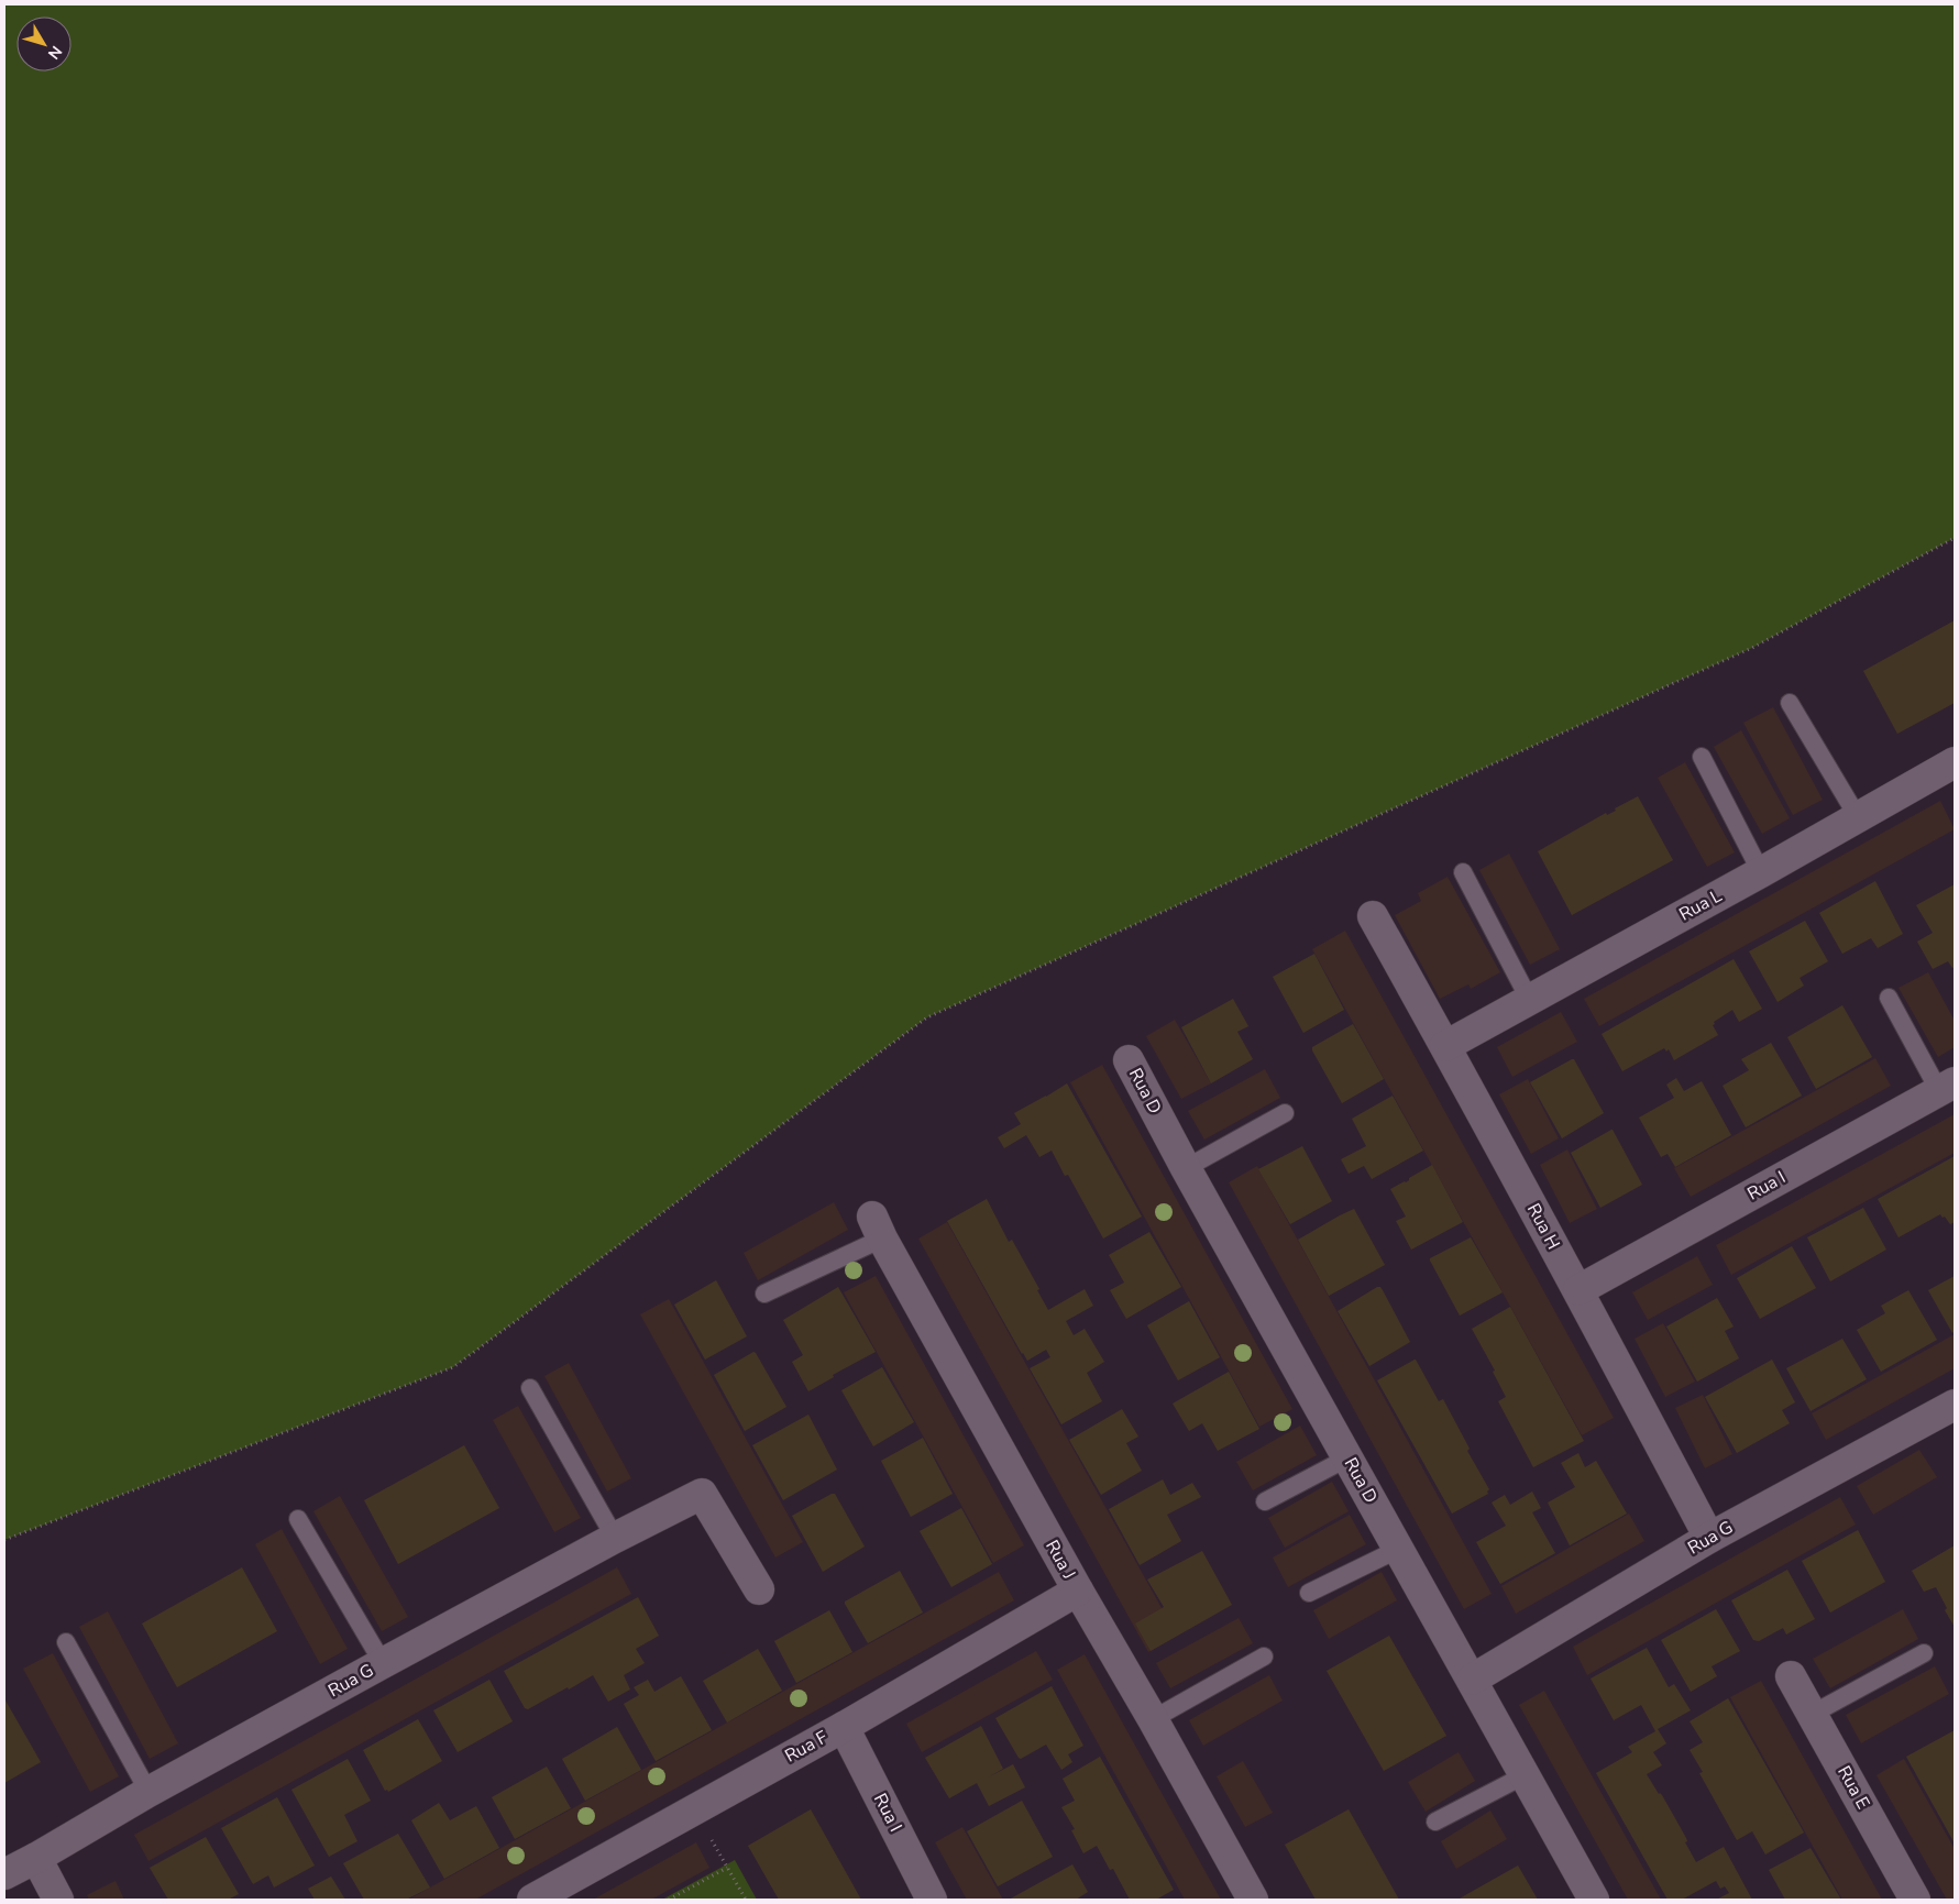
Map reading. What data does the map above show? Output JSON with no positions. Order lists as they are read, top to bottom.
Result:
{
  "streets": {
    "street": [
      "Rua L",
      "Rua D",
      "Rua I",
      "Rua H",
      "Rua G",
      "Rua J",
      "Rua F",
      "Rua E"
    ]
  },
  "crossings": [
    ["Rua L", "Rua H"],
    ["Rua D", "Rua G"],
    ["Rua I", "Rua H"],
    ["Rua I", "Rua F"],
    ["Rua H", "Rua G"],
    ["Rua J", "Rua F"]
  ],
  "north": "bottom right"
}
